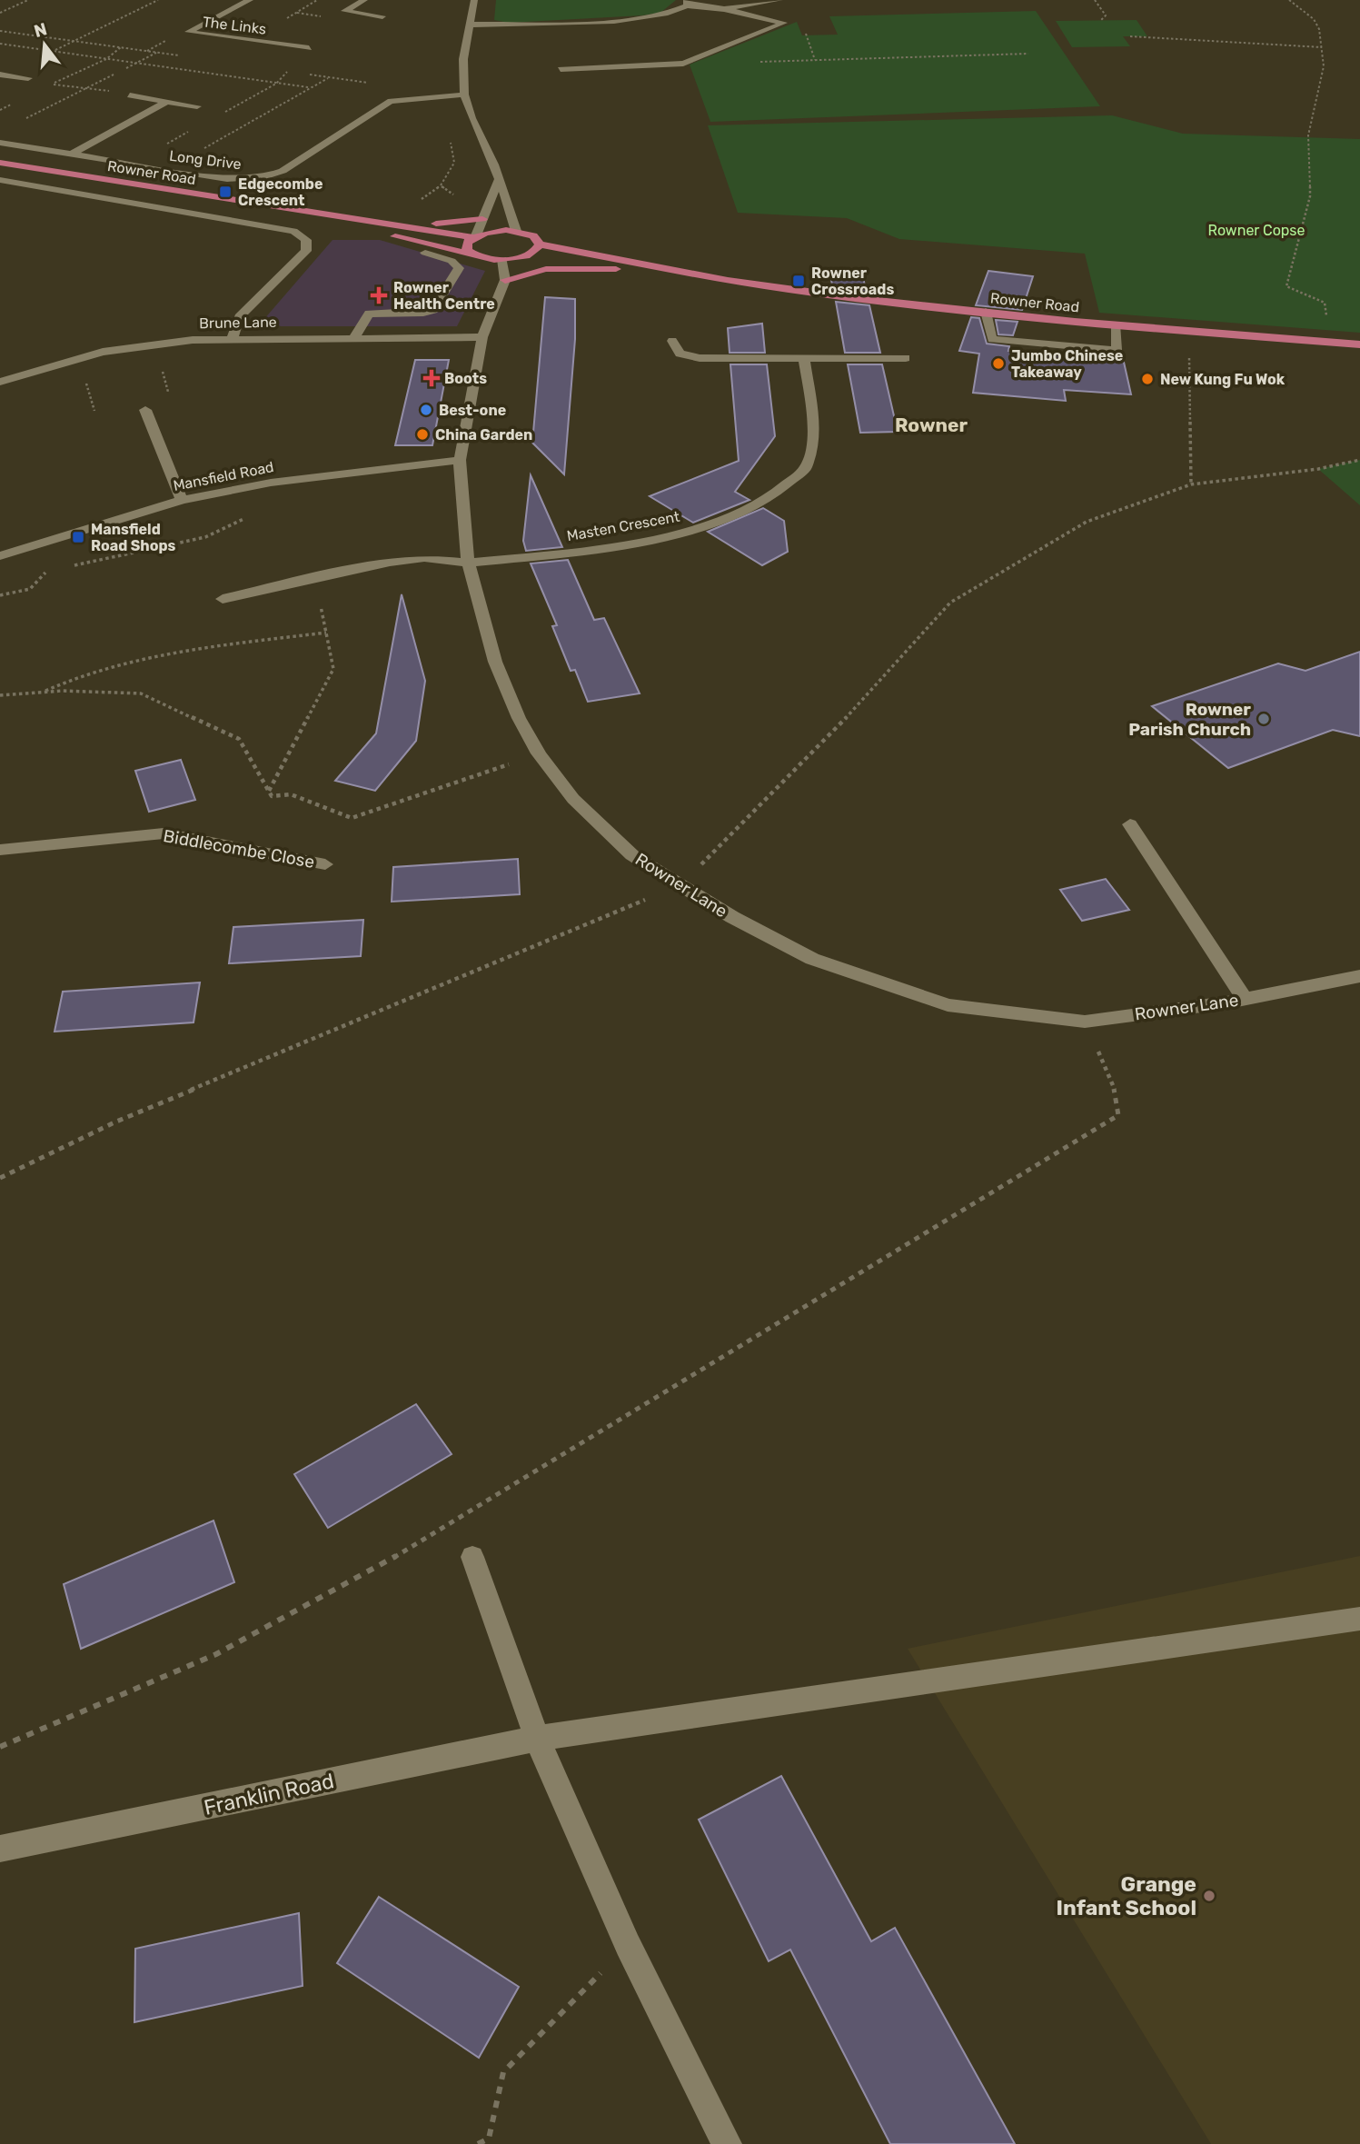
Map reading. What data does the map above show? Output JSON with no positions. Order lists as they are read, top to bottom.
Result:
{
  "streets": {
    "main road": ["Rowner Road"],
    "street": [
      "The Links",
      "Long Drive",
      "Brune Lane",
      "Mansfield Road",
      "Masten Crescent",
      "Biddlecombe Close",
      "Rowner Lane",
      "Franklin Road"
    ]
  },
  "crossings": [
    ["Rowner Road", "Rowner Lane"],
    ["Brune Lane", "Rowner Lane"],
    ["Mansfield Road", "Rowner Lane"],
    ["Masten Crescent", "Rowner Lane"]
  ],
  "districts": ["Rowner"],
  "parks": ["Rowner Copse"],
  "places": {
    "transit": ["Edgecombe Crescent", "Rowner Crossroads", "Mansfield Road Shops"],
    "health": ["Rowner Health Centre", "Boots"],
    "other": [
      "Jumbo Chinese Takeaway",
      "New Kung Fu Wok",
      "Best-one",
      "China Garden",
      "Rowner Parish Church",
      "Grange Infant School"
    ]
  },
  "north": "top"
}
